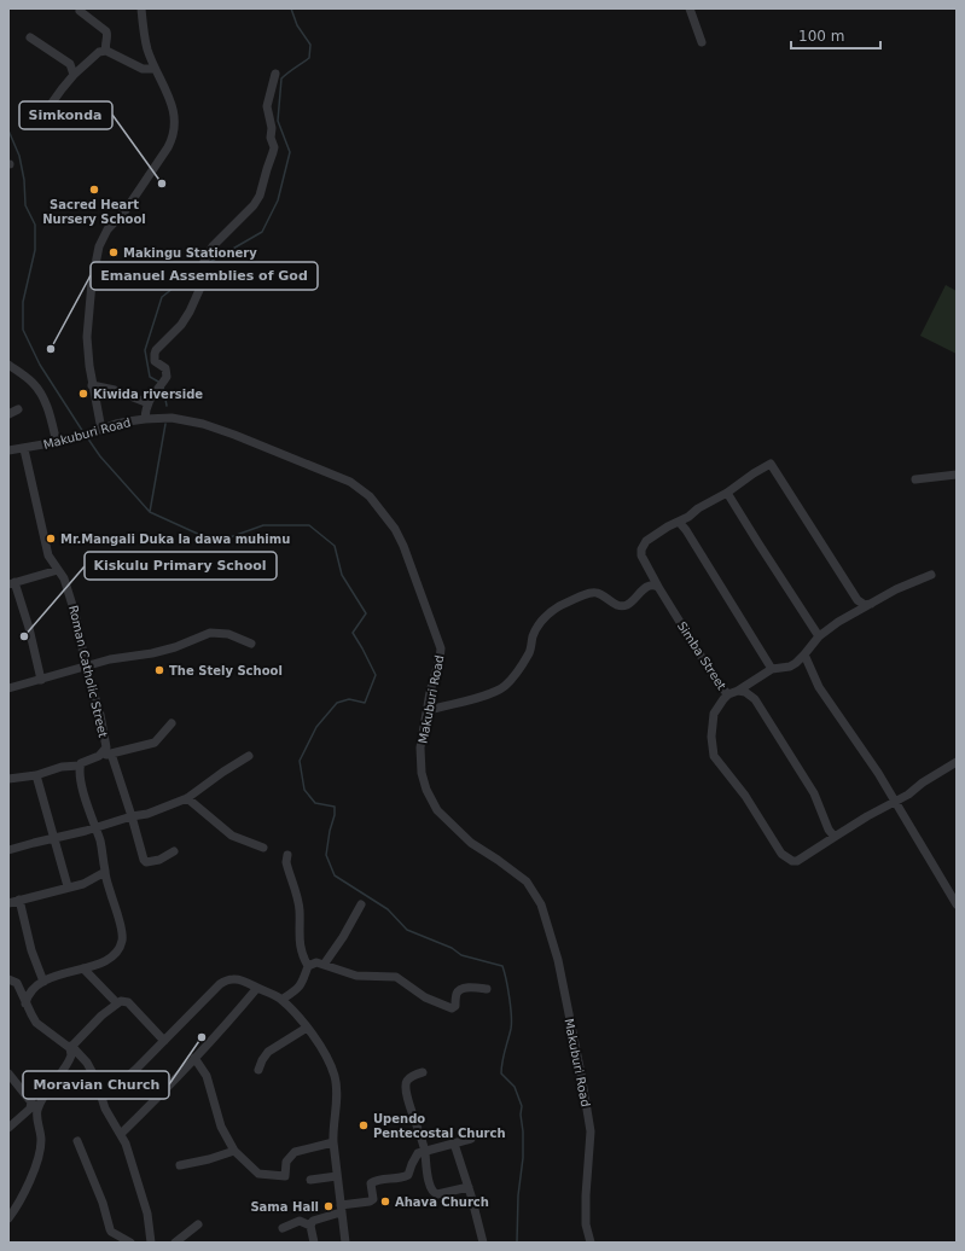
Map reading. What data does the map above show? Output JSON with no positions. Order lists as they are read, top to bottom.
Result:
{
  "streets": {
    "street": ["Makuburi Road", "Simba Street", "Roman Catholic Street"]
  },
  "crossings": [
    ["Makuburi Road", "Roman Catholic Street"]
  ],
  "places": [
    "Simkonda",
    "Sacred Heart Nursery School",
    "Makingu Stationery",
    "Emanuel Assemblies of God",
    "Kiwida riverside",
    "Mr.Mangali Duka la dawa muhimu",
    "Kiskulu Primary School",
    "The Stely School",
    "Moravian Church",
    "Upendo Pentecostal Church",
    "Ahava Church",
    "Sama Hall"
  ],
  "scale_bar": "100 m"
}
